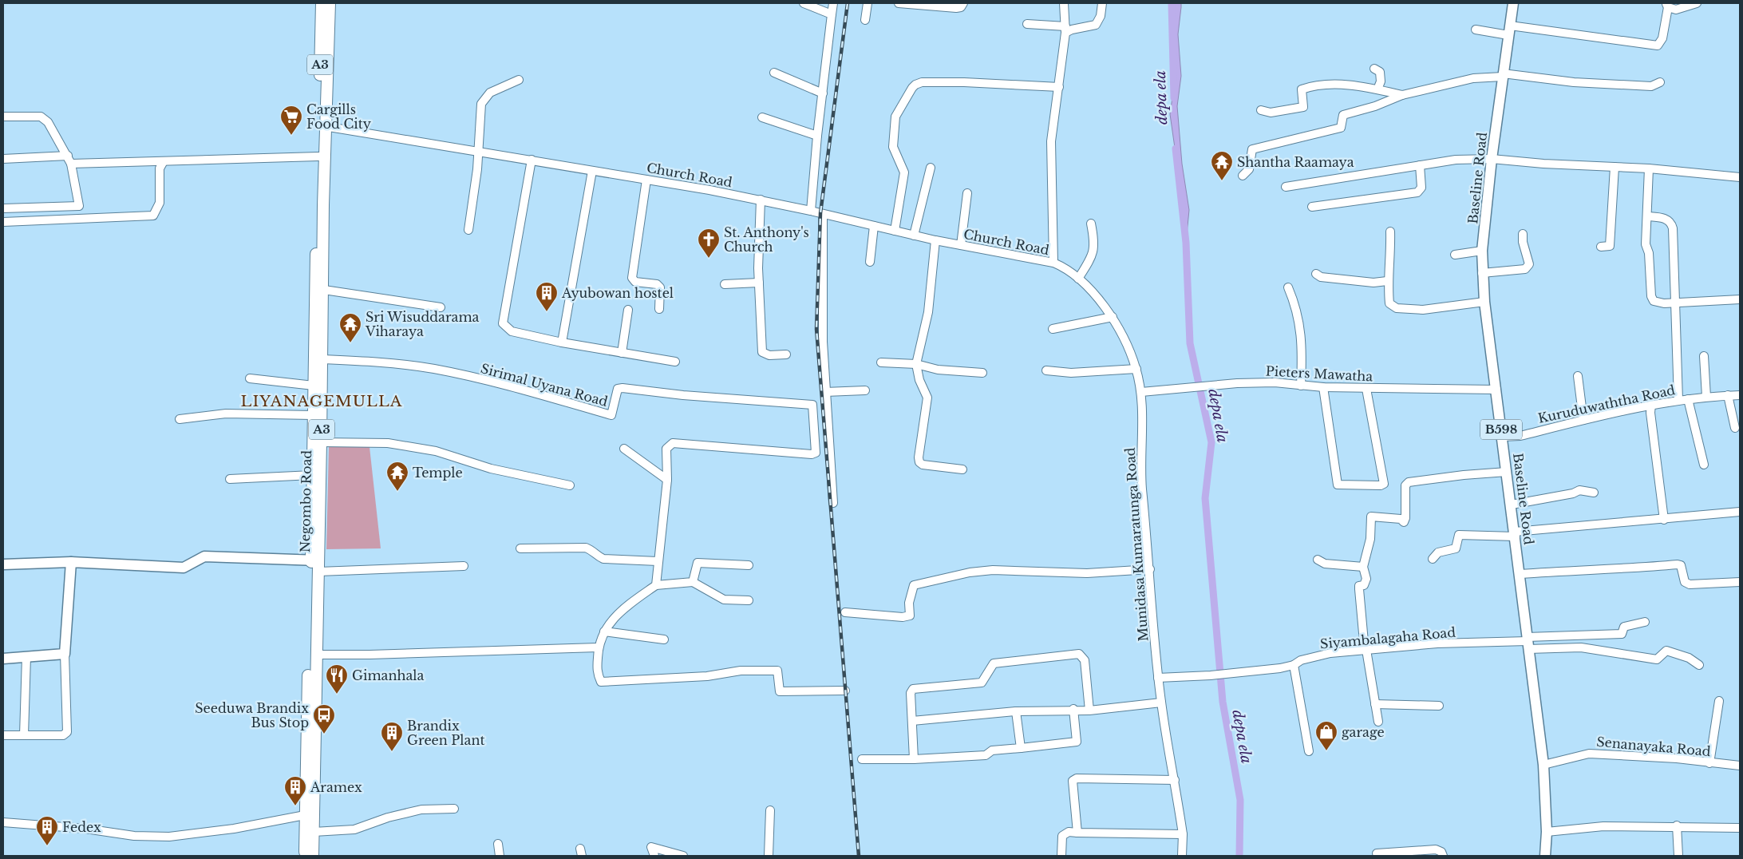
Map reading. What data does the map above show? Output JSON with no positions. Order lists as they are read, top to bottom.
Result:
{
  "streets": {
    "highway": ["A3", "Negombo Road"],
    "main road": ["Baseline Road", "B598"],
    "street": [
      "Church Road",
      "Pieters Mawatha",
      "Sirimal Uyana Road",
      "Kuruduwaththa Road",
      "Munidasa Kumaratunga Road",
      "Siyambalagaha Road",
      "Senanayaka Road"
    ]
  },
  "crossings": [
    ["Church Road", "Negombo Road"],
    ["Church Road", "Munidasa Kumaratunga Road"],
    ["Baseline Road", "Pieters Mawatha"],
    ["Baseline Road", "Kuruduwaththa Road"],
    ["Baseline Road", "Siyambalagaha Road"],
    ["Baseline Road", "Senanayaka Road"],
    ["Pieters Mawatha", "Munidasa Kumaratunga Road"],
    ["Sirimal Uyana Road", "Negombo Road"],
    ["Munidasa Kumaratunga Road", "Siyambalagaha Road"]
  ],
  "districts": ["LIYANAGEMULLA"],
  "water": ["depa ela"],
  "places": {
    "supermarket": ["Cargills Food City"],
    "temple": ["Shantha Raamaya", "Sri Wisuddarama Viharaya", "Temple"],
    "church": ["St. Anthony's Church"],
    "building": [
      "Ayubowan hostel",
      "Brandix Green Plant",
      "Aramex",
      "Fedex"
    ],
    "restaurant": ["Gimanhala"],
    "bus stop": ["Seeduwa Brandix Bus Stop"],
    "shop": ["garage"]
  }
}
